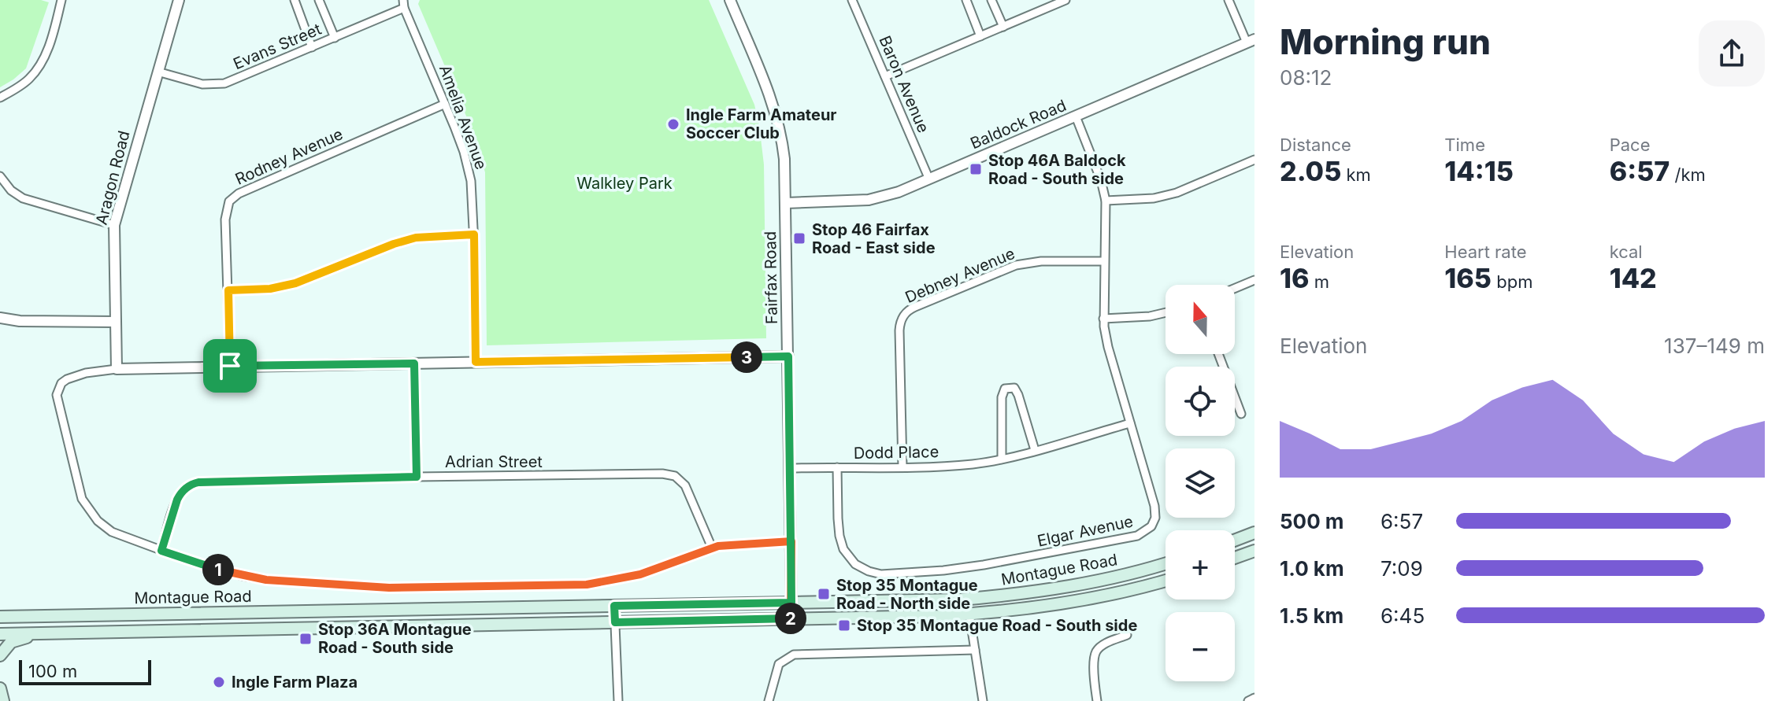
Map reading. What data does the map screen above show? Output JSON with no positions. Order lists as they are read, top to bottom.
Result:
{
  "streets": {
    "main road": ["Montague Road"],
    "street": [
      "Evans Street",
      "Baron Avenue",
      "Amelia Avenue",
      "Baldock Road",
      "Rodney Avenue",
      "Aragon Road",
      "Debney Avenue",
      "Fairfax Road",
      "Dodd Place",
      "Adrian Street",
      "Elgar Avenue"
    ]
  },
  "crossings": [
    ["Evans Street", "Amelia Avenue"],
    ["Evans Street", "Aragon Road"],
    ["Baron Avenue", "Baldock Road"],
    ["Amelia Avenue", "Rodney Avenue"],
    ["Baldock Road", "Fairfax Road"],
    ["Baldock Road", "Elgar Avenue"],
    ["Debney Avenue", "Dodd Place"],
    ["Debney Avenue", "Elgar Avenue"],
    ["Fairfax Road", "Dodd Place"],
    ["Fairfax Road", "Montague Road"],
    ["Dodd Place", "Elgar Avenue"]
  ],
  "parks": ["Walkley Park"],
  "places": {
    "other": ["Ingle Farm Amateur Soccer Club", "Ingle Farm Plaza"],
    "transit": [
      "Stop 46A Baldock Road - South side",
      "Stop 46 Fairfax Road - East side",
      "Stop 35 Montague Road - North side",
      "Stop 35 Montague Road - South side",
      "Stop 36A Montague Road - South side"
    ]
  },
  "scale_bar": "100 m",
  "north": "top",
  "page": {
    "heading": ["Morning run", "08:12"],
    "stats": [
      ["Distance", "2.05 km"],
      ["Time", "14:15"],
      ["Pace", "6:57 /km"],
      ["Elevation", "16 m"],
      ["Heart rate", "165 bpm"],
      ["kcal", "142"]
    ],
    "map_buttons": ["+", "−"],
    "chart": ["Elevation", "137–149 m"],
    "pins": ["3", "1", "2"],
    "list": [
      {
        "name": "500 m",
        "note": "6:57"
      },
      {
        "name": "1.0 km",
        "note": "7:09"
      },
      {
        "name": "1.5 km",
        "note": "6:45"
      }
    ],
    "scale": "100 m"
  }
}
